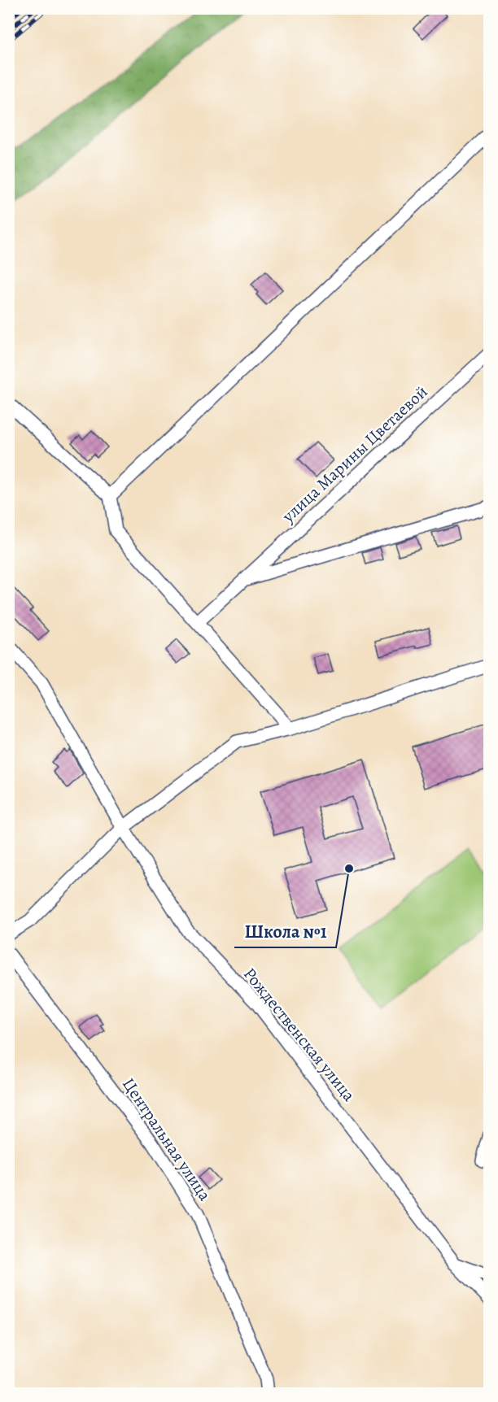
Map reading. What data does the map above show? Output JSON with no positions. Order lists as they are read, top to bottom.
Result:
{
  "streets": {
    "street": ["улица Марины Цветаевой", "Рождественская улица", "Центральная улица"]
  },
  "places": ["Школа №1"]
}
